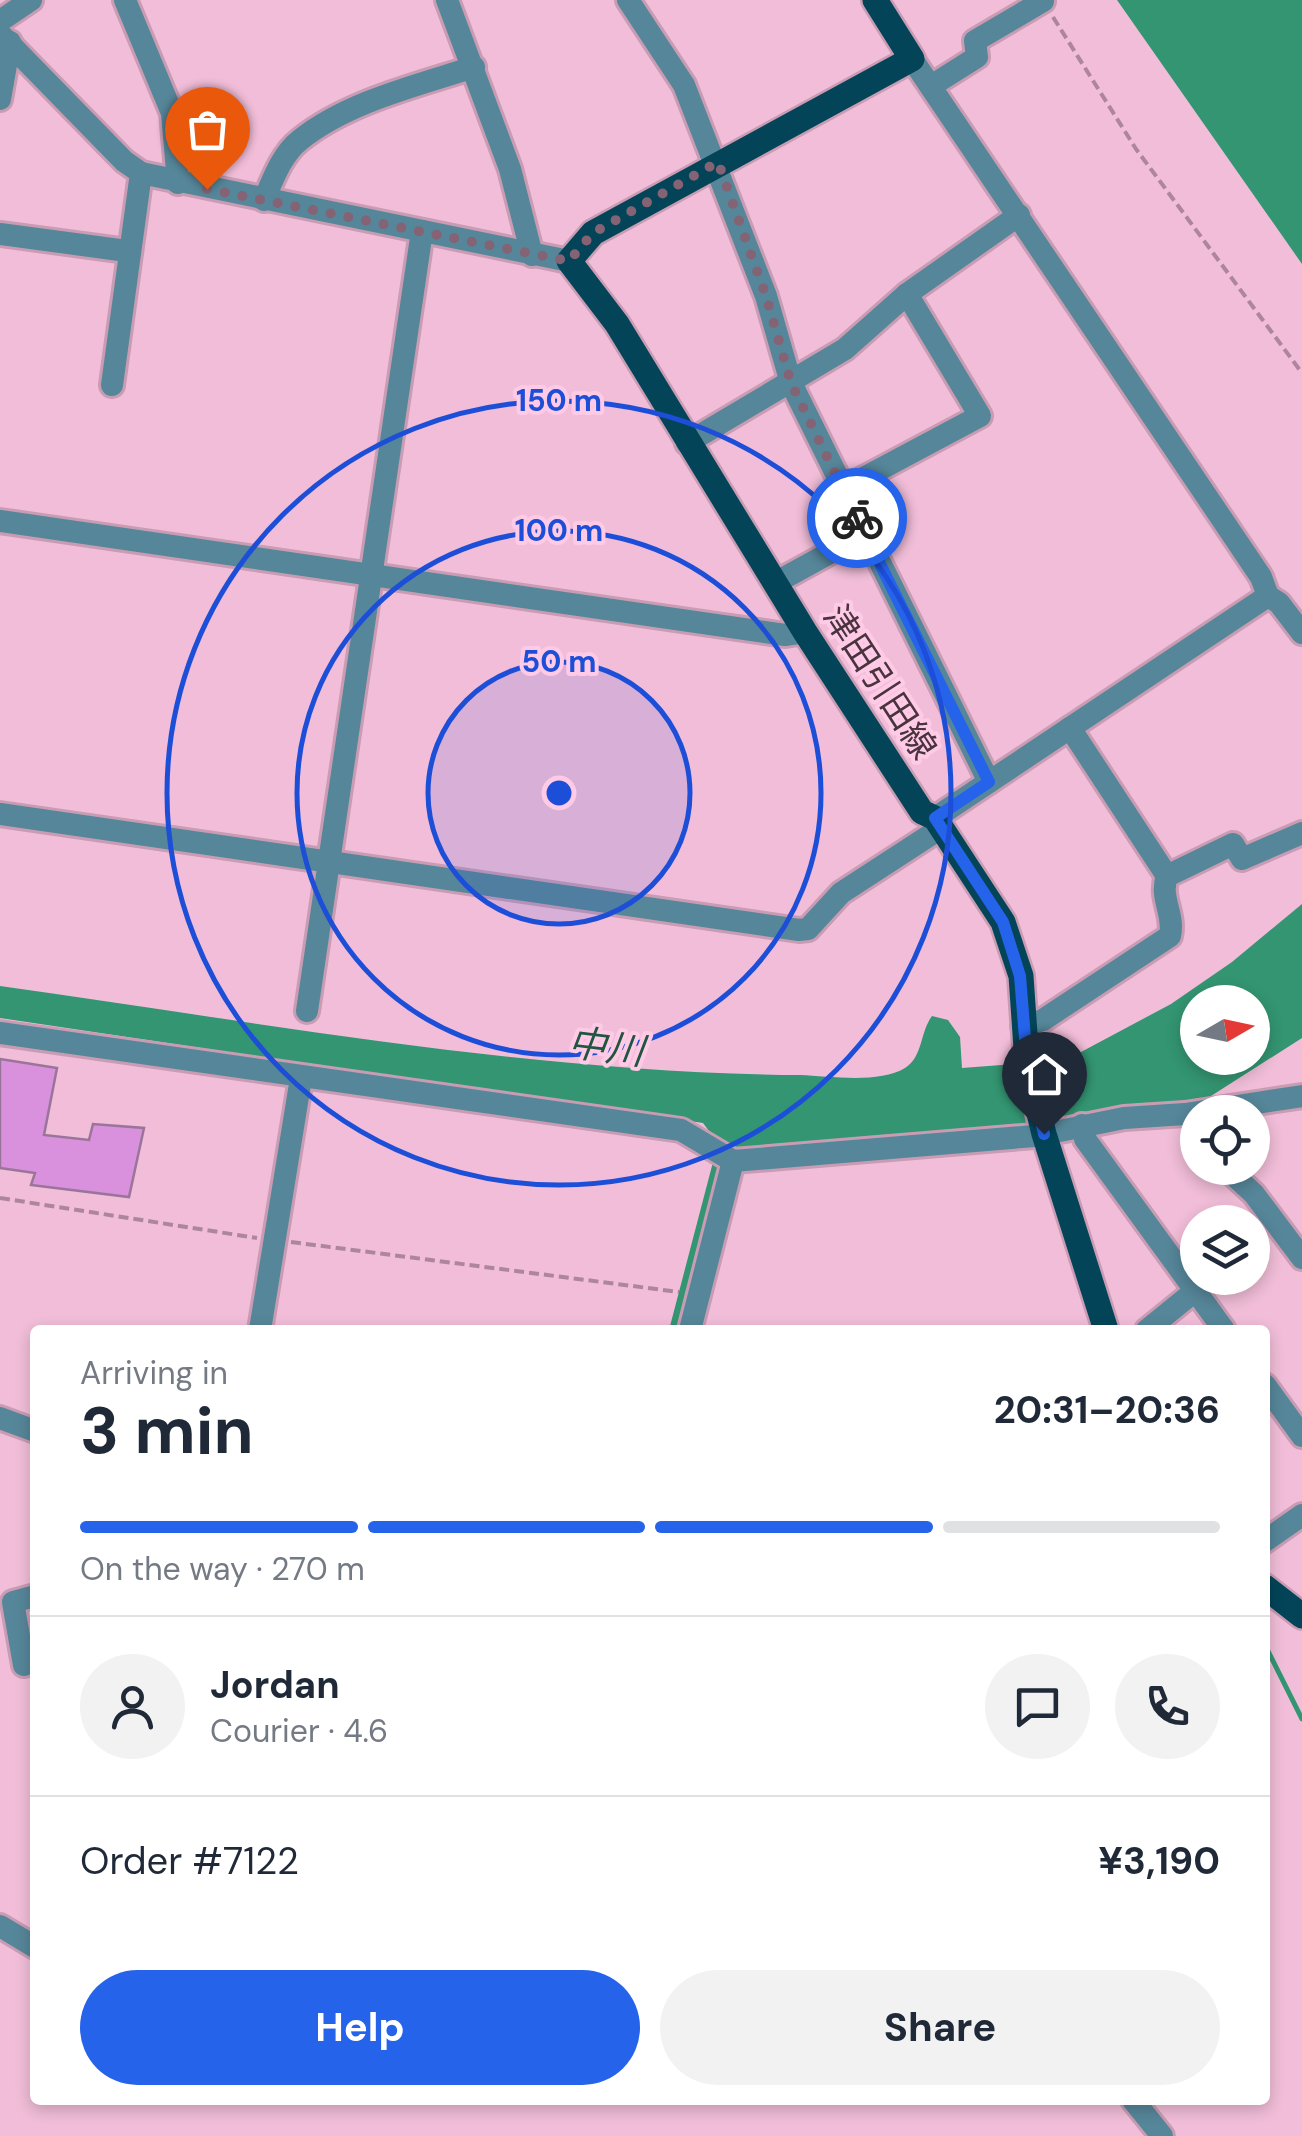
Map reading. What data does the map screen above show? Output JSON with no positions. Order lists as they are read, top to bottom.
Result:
{
  "streets": {
    "main road": ["津田引田線"]
  },
  "water": ["中川"],
  "north": "right",
  "page": {
    "heading": ["3 min", "Arriving in", "20:31–20:36"],
    "panel": [
      "Jordan",
      "Courier · 4.6",
      "Order #7122",
      "¥3,190"
    ],
    "bar": "On the way · 270 m",
    "buttons": ["Help", "Share"]
  },
  "rings": ["150 m", "100 m", "50 m"]
}
